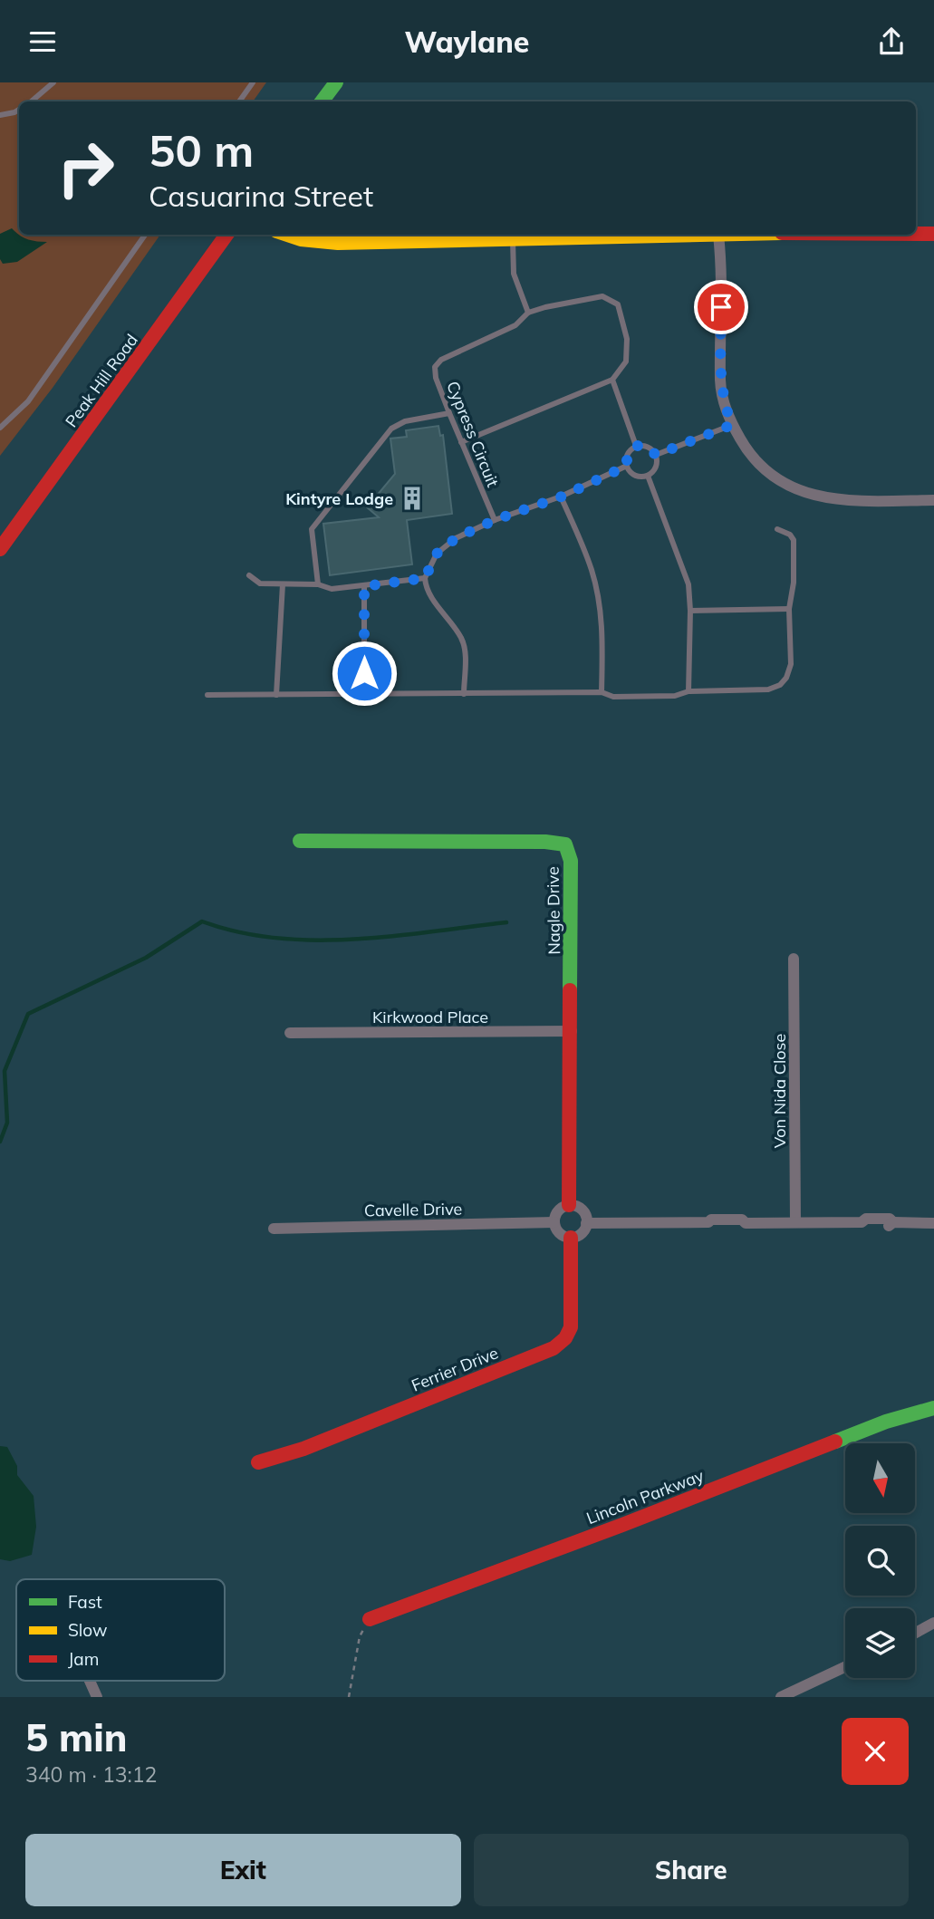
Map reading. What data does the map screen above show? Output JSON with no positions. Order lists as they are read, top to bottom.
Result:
{
  "streets": {
    "main road": [
      "Peak Hill Road",
      "Nagle Drive",
      "Ferrier Drive",
      "Lincoln Parkway"
    ],
    "street": ["Kirkwood Place", "Von Nida Close", "Cavelle Drive"],
    "lane": ["Cypress Circuit"]
  },
  "crossings": [
    ["Nagle Drive", "Kirkwood Place"],
    ["Nagle Drive", "Cavelle Drive"],
    ["Nagle Drive", "Ferrier Drive"],
    ["Cavelle Drive", "Ferrier Drive"]
  ],
  "places": {
    "building": ["Kintyre Lodge"]
  },
  "legend": ["Fast", "Slow", "Jam"],
  "north": "bottom",
  "page": {
    "header": "Waylane",
    "turn": ["50 m", "Casuarina Street"],
    "heading": ["5 min", "340 m · 13:12"],
    "buttons": ["Exit", "Share"]
  }
}
